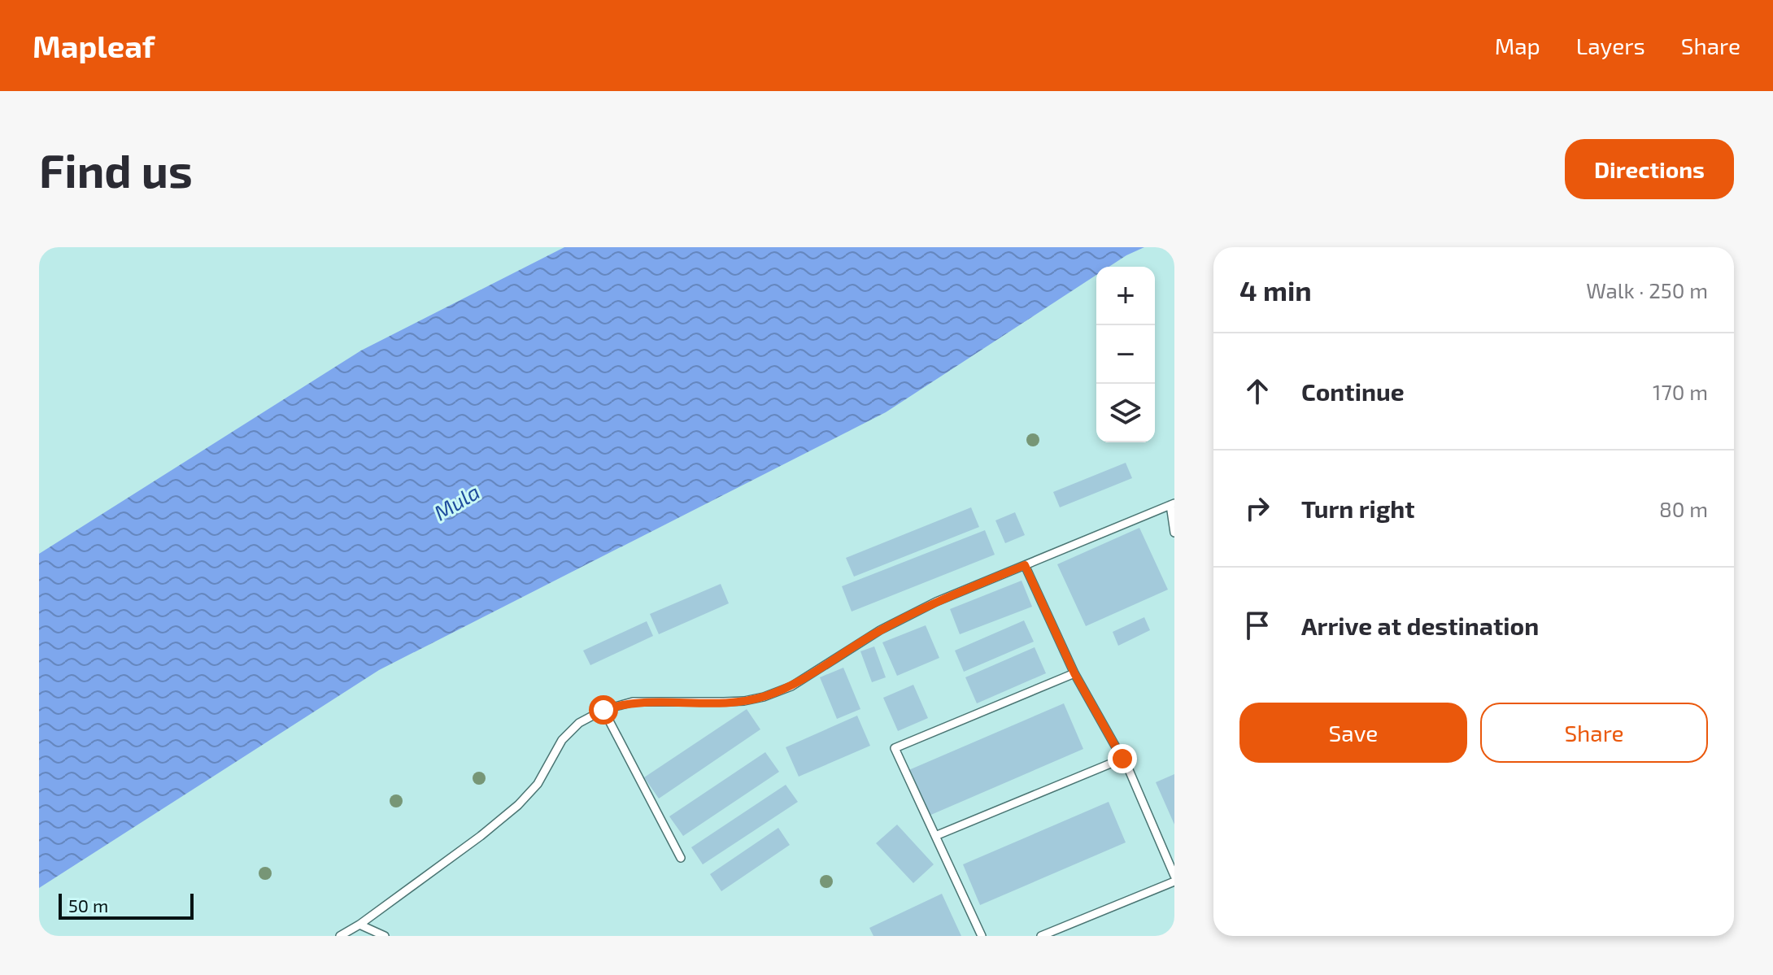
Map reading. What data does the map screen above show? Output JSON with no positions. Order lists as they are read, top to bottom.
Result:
{
  "water": ["Mula"],
  "scale_bar": "50 m",
  "page": {
    "header": "Mapleaf",
    "nav": ["Map", "Layers", "Share"],
    "buttons": [
      "Directions",
      ["Save", "Share"]
    ],
    "title": "Find us",
    "heading": ["4 min", "Walk · 250 m"],
    "map_buttons": ["+", "−"],
    "list": [
      ["Continue", "170 m"],
      ["Turn right", "80 m"],
      "Arrive at destination"
    ],
    "scale": "50 m"
  }
}
